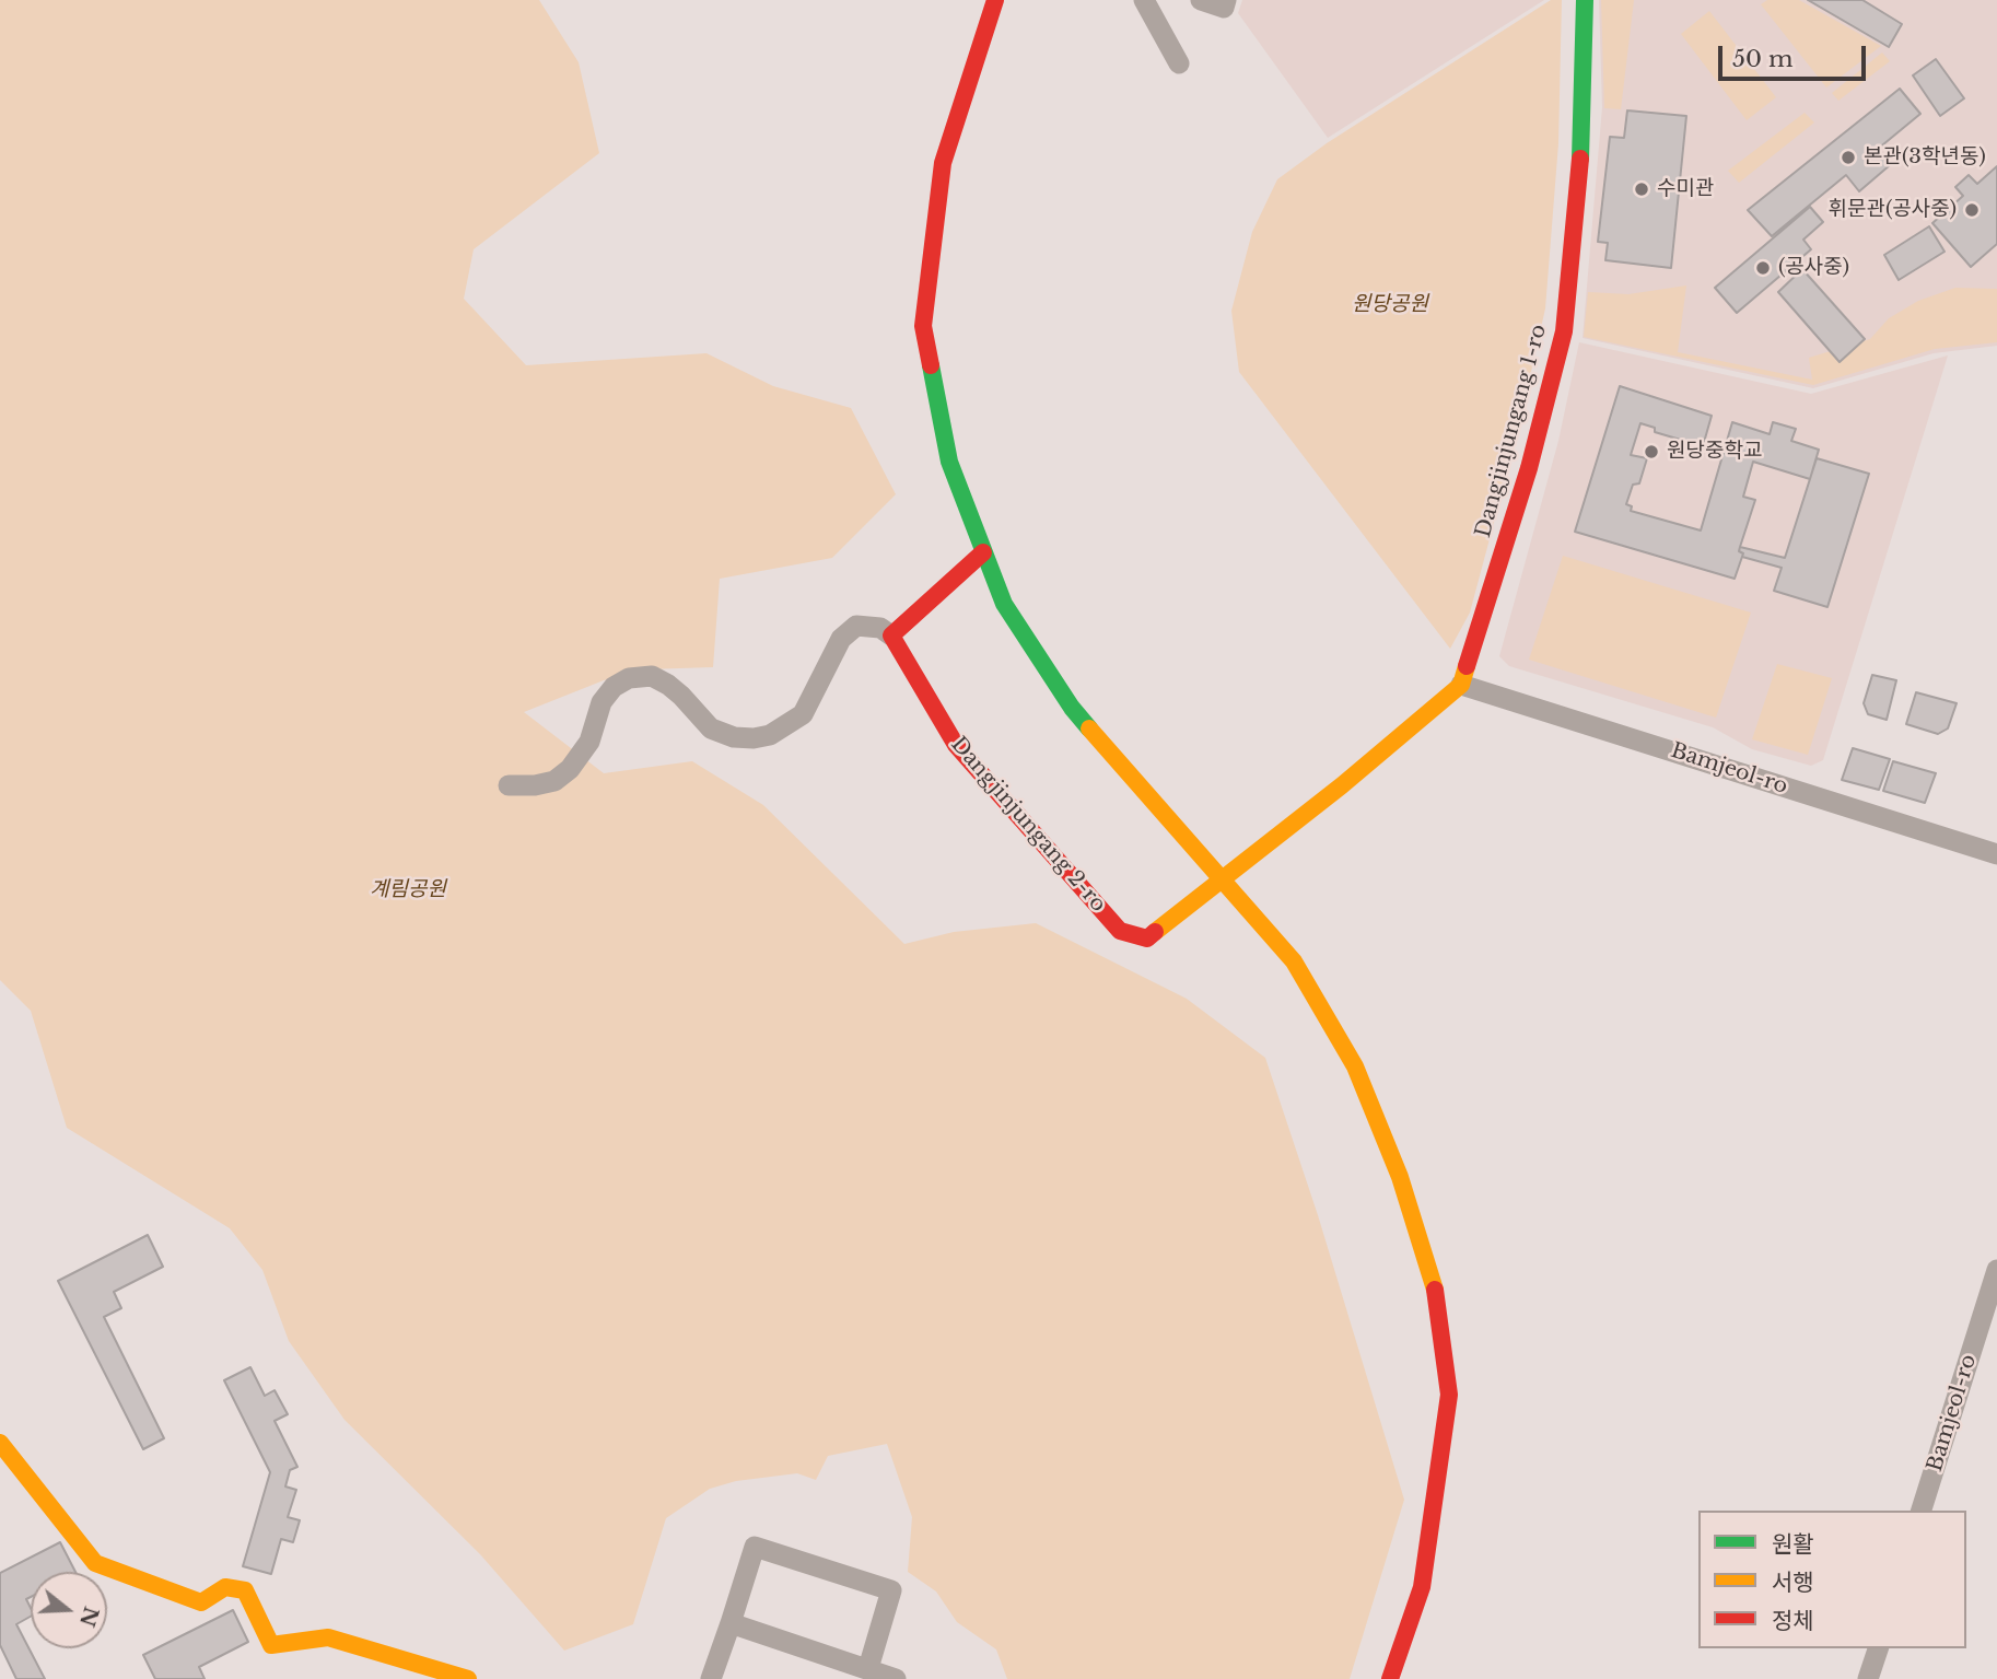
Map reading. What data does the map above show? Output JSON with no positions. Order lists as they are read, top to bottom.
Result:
{
  "streets": {
    "street": ["Dangjinjungang 1-ro", "Bamjeol-ro", "Dangjinjungang 2-ro"]
  },
  "crossings": [
    ["Dangjinjungang 1-ro", "Bamjeol-ro"]
  ],
  "parks": ["원당공원", "계림공원"],
  "places": [
    "본관(3학년동)",
    "수미관",
    "휘문관(공사중)",
    "(공사중)",
    "원당중학교"
  ],
  "legend": ["원활", "서행", "정체"],
  "scale_bar": "50 m",
  "north": "right"
}
